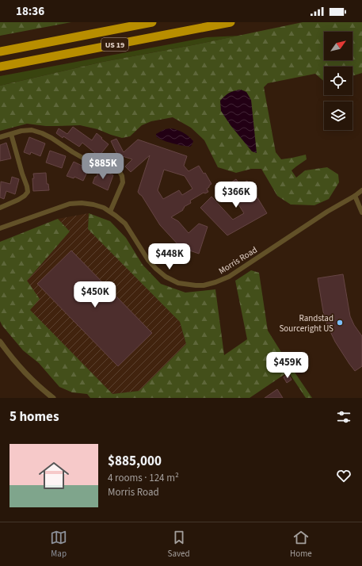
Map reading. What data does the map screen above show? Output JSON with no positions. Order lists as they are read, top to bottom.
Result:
{
  "streets": {
    "highway": ["US 19"],
    "street": ["Morris Road"]
  },
  "places": ["Randstad Sourceright US"],
  "north": "top right",
  "page": {
    "status": "18:36",
    "price": [
      "$885K",
      "$366K",
      "$448K",
      "$450K",
      "$459K"
    ],
    "heading": "5 homes",
    "list": [
      {
        "name": "$885,000",
        "note": "4 rooms · 124 m² · Morris Road"
      }
    ],
    "tabs": ["Map", "Saved", "Home"]
  }
}
